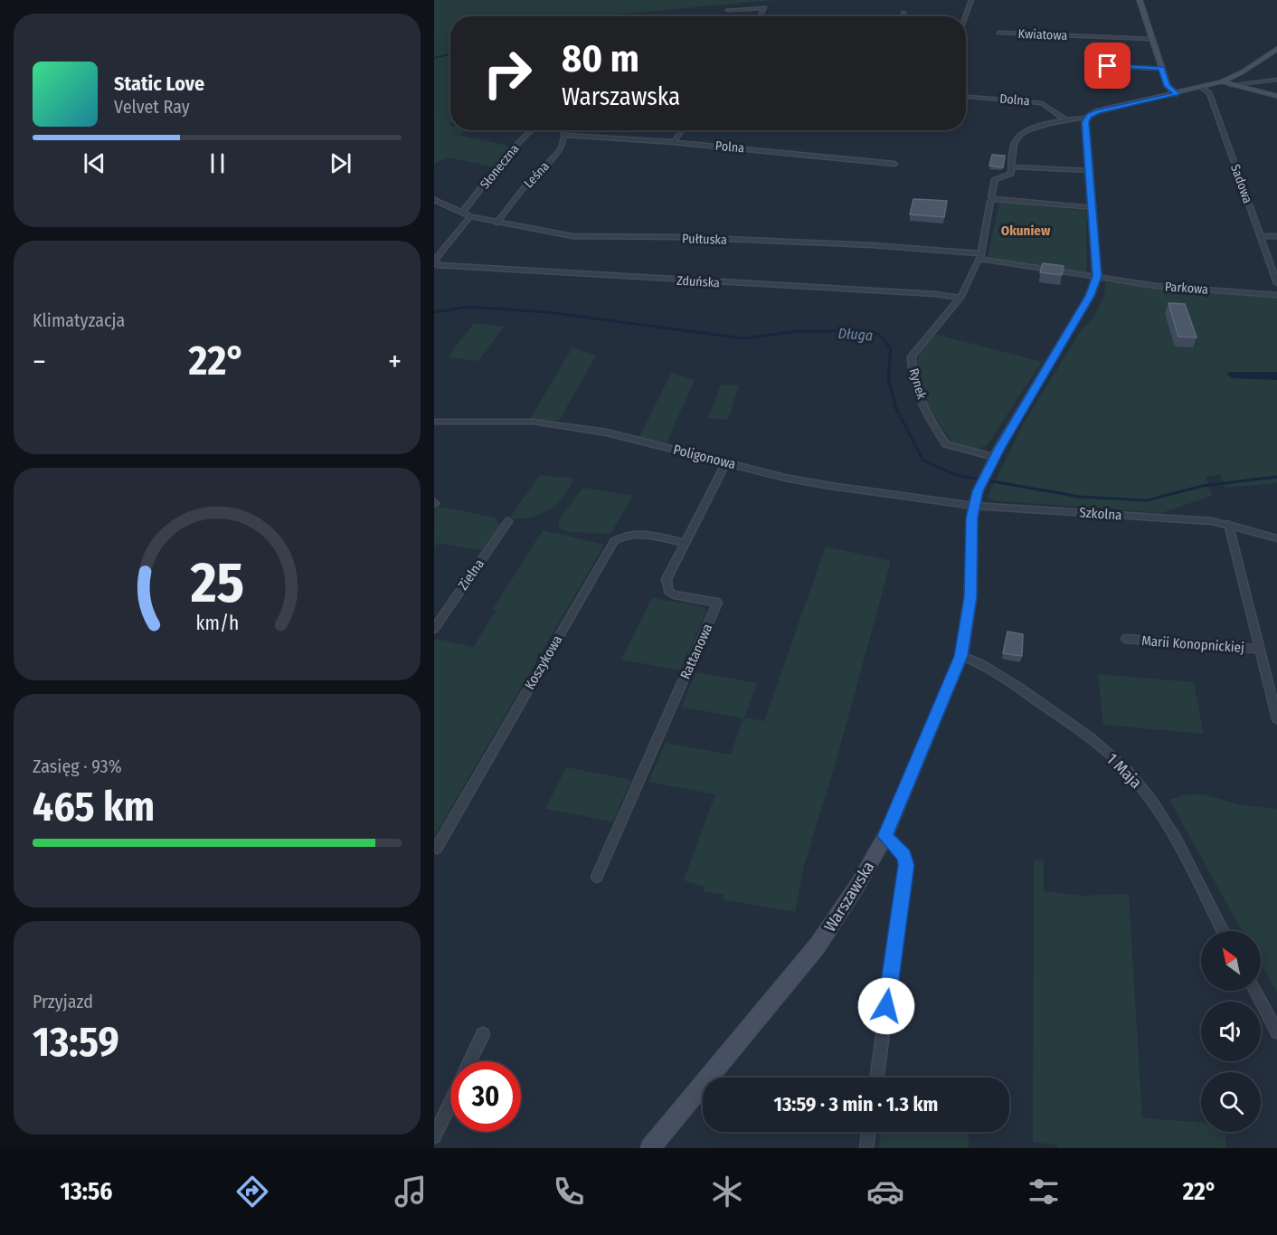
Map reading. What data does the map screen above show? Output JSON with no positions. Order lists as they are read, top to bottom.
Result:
{
  "streets": {
    "main road": ["Warszawska"],
    "street": [
      "Kwiatowa",
      "Dolna",
      "Polna",
      "Słoneczna",
      "Leśna",
      "Sadowa",
      "Pułtuska",
      "Zduńska",
      "Parkowa",
      "Rynek",
      "Poligonowa",
      "Szkolna",
      "Zielna",
      "Marii Konopnickiej",
      "Rattanowa",
      "Koszykowa",
      "1 Maja"
    ]
  },
  "crossings": [
    ["Polna", "Leśna"],
    ["Słoneczna", "Pułtuska"],
    ["Leśna", "Pułtuska"],
    ["Pułtuska", "Zduńska"],
    ["Pułtuska", "Rynek"],
    ["Zduńska", "Rynek"],
    ["Parkowa", "Warszawska"],
    ["Rynek", "Warszawska"],
    ["Poligonowa", "Szkolna"],
    ["Poligonowa", "Rattanowa"],
    ["Poligonowa", "Warszawska"],
    ["Szkolna", "Marii Konopnickiej"],
    ["Szkolna", "Warszawska"],
    ["Rattanowa", "Koszykowa"],
    ["1 Maja", "Warszawska"]
  ],
  "districts": ["Okuniew"],
  "water": ["Długa"],
  "north": "top left",
  "page": {
    "turn": ["80 m", "Warszawska"],
    "song": ["Static Love", "Velvet Ray"],
    "tile": [
      "Klimatyzacja",
      ["Zasięg · 93%", "465 km"],
      ["Przyjazd", "13:59"]
    ],
    "heat": ["−", "22°", "+"],
    "limit": "30",
    "trip": "13:59 · 3 min · 1.3 km",
    "tabs": ["13:56", "22°"],
    "gauge": ["25", "km/h"]
  }
}
